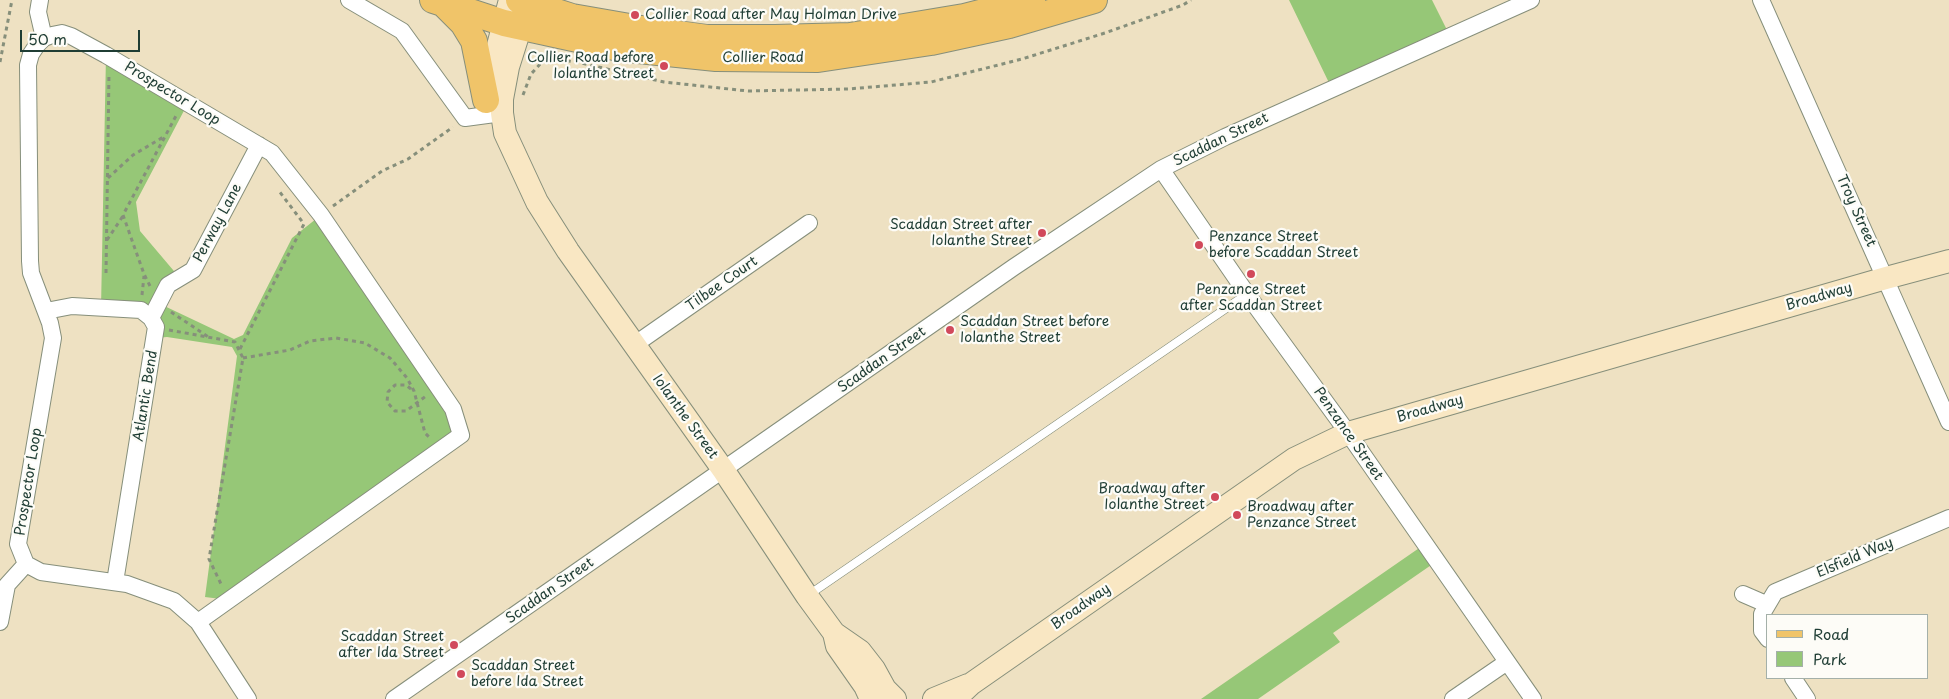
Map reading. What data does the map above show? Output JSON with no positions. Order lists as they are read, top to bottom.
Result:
{
  "streets": {
    "main road": ["Collier Road"],
    "street": [
      "Prospector Loop",
      "Scaddan Street",
      "Troy Street",
      "Perway Lane",
      "Tilbee Court",
      "Broadway",
      "Atlantic Bend",
      "Iolanthe Street",
      "Penzance Street",
      "Elsfield Way"
    ]
  },
  "crossings": [
    ["Collier Road", "Iolanthe Street"],
    ["Prospector Loop", "Perway Lane"],
    ["Scaddan Street", "Iolanthe Street"],
    ["Scaddan Street", "Penzance Street"],
    ["Troy Street", "Broadway"],
    ["Perway Lane", "Atlantic Bend"],
    ["Tilbee Court", "Iolanthe Street"],
    ["Broadway", "Penzance Street"]
  ],
  "places": [
    "Collier Road after May Holman Drive",
    "Collier Road before Iolanthe Street",
    "Scaddan Street after Iolanthe Street",
    "Penzance Street before Scaddan Street",
    "Penzance Street after Scaddan Street",
    "Scaddan Street before Iolanthe Street",
    "Broadway after Iolanthe Street",
    "Broadway after Penzance Street",
    "Scaddan Street after Ida Street",
    "Scaddan Street before Ida Street"
  ],
  "legend": ["Road", "Park"],
  "scale_bar": "50 m"
}
